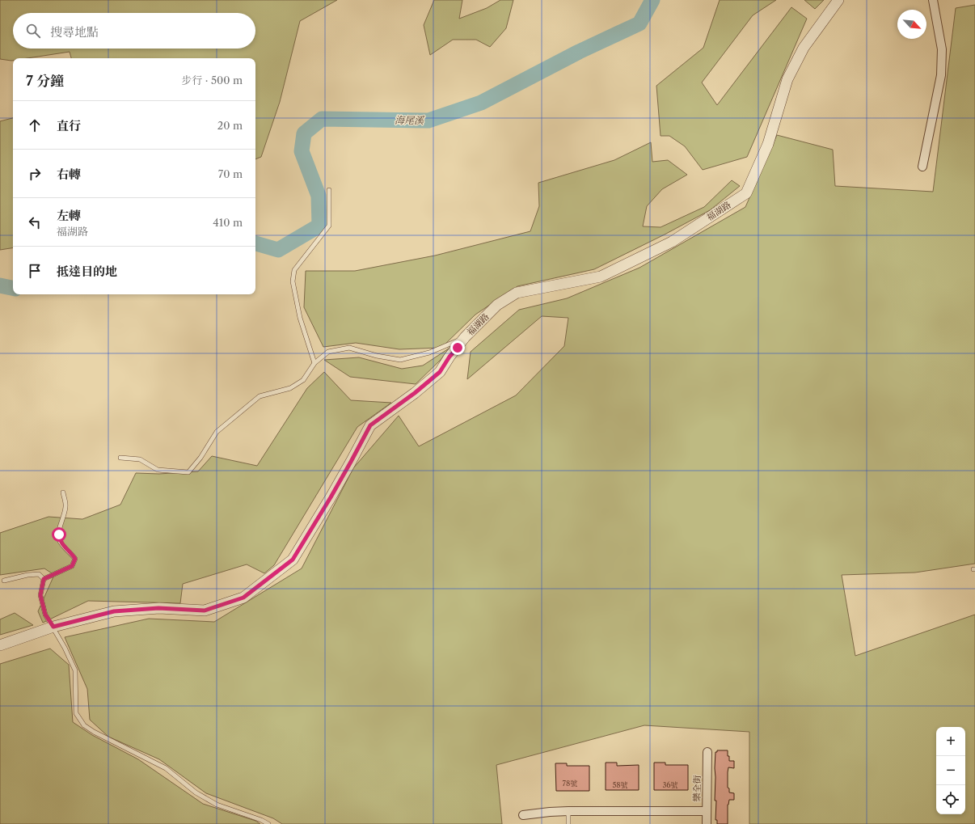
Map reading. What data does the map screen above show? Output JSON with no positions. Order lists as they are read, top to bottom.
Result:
{
  "streets": {
    "street": ["福湖路", "樂全街"]
  },
  "water": ["海尾溪"],
  "house_numbers": ["78號", "58號", "36號"],
  "north": "bottom right",
  "page": {
    "search": "搜尋地點",
    "heading": ["7 分鐘", "步行 · 500 m"],
    "list": [
      ["直行", "20 m"],
      ["右轉", "70 m"],
      ["左轉", "福湖路", "410 m"],
      "抵達目的地"
    ],
    "map_buttons": ["+", "−"]
  }
}
